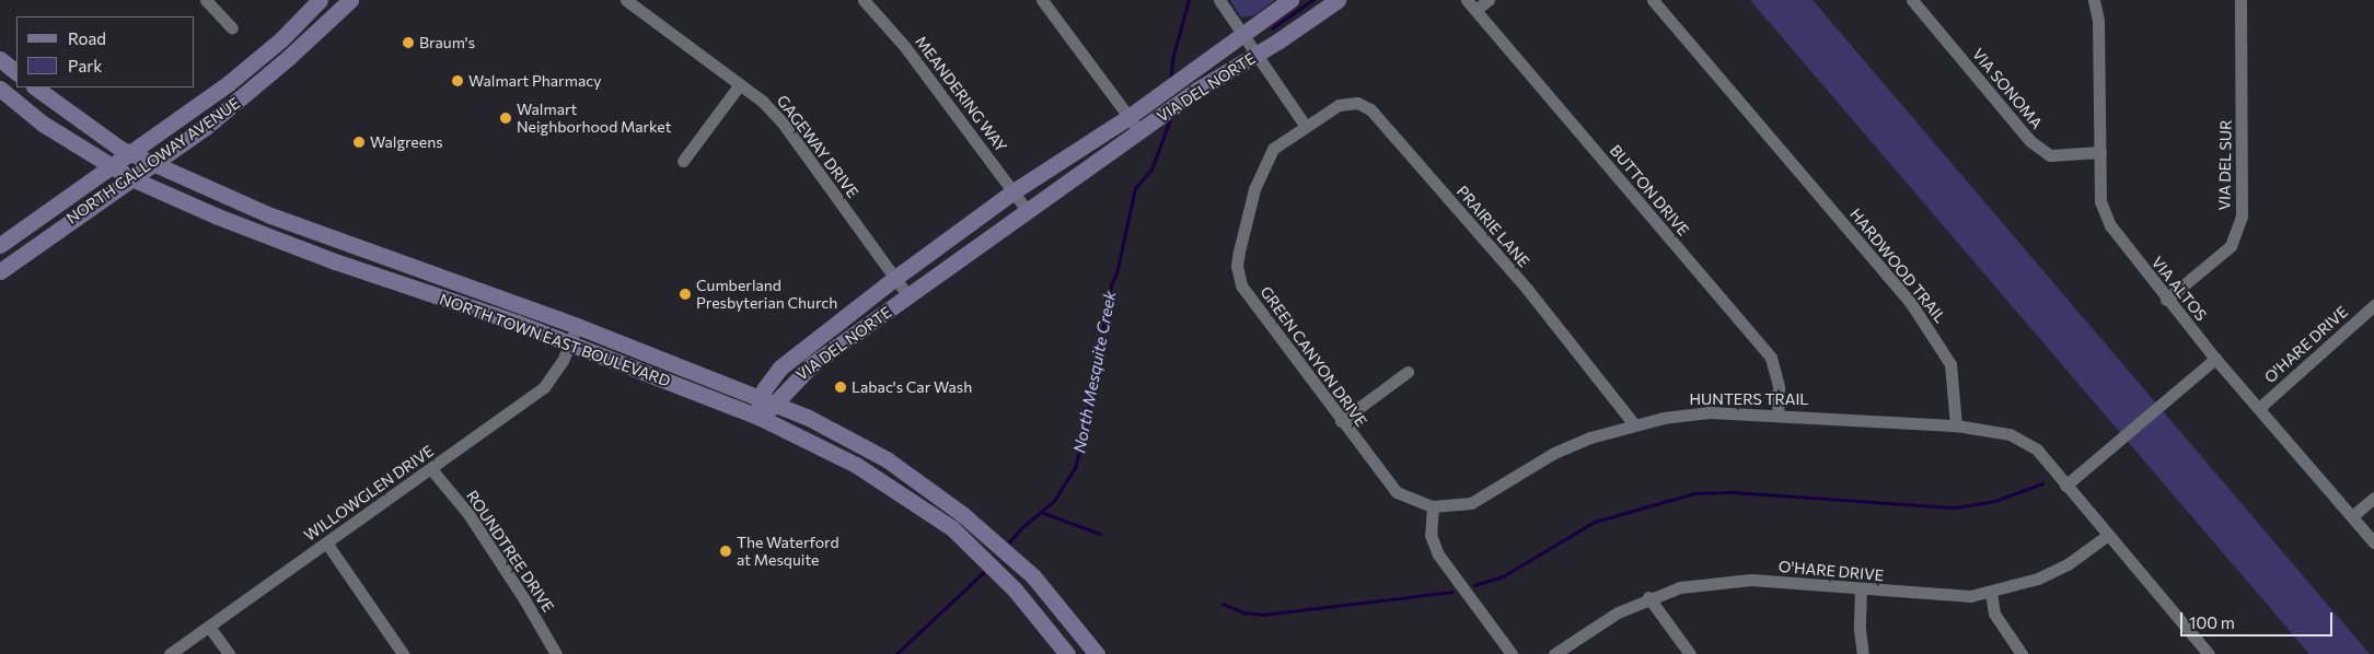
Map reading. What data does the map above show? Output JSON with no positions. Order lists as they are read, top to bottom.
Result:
{
  "streets": {
    "main road": ["VIA DEL NORTE", "NORTH GALLOWAY AVENUE", "NORTH TOWN EAST BOULEVARD"],
    "street": [
      "VIA SONOMA",
      "MEANDERING WAY",
      "GAGEWAY DRIVE",
      "VIA DEL SUR",
      "BUTTON DRIVE",
      "PRAIRIE LANE",
      "HARDWOOD TRAIL",
      "VIA ALTOS",
      "O'HARE DRIVE",
      "GREEN CANYON DRIVE",
      "HUNTERS TRAIL",
      "WILLOWGLEN DRIVE",
      "ROUNDTREE DRIVE"
    ]
  },
  "crossings": [
    ["VIA DEL NORTE", "MEANDERING WAY"],
    ["VIA DEL NORTE", "GAGEWAY DRIVE"],
    ["VIA DEL NORTE", "NORTH TOWN EAST BOULEVARD"],
    ["VIA SONOMA", "VIA ALTOS"],
    ["NORTH GALLOWAY AVENUE", "NORTH TOWN EAST BOULEVARD"],
    ["VIA DEL SUR", "VIA ALTOS"],
    ["BUTTON DRIVE", "HUNTERS TRAIL"],
    ["PRAIRIE LANE", "GREEN CANYON DRIVE"],
    ["PRAIRIE LANE", "HUNTERS TRAIL"],
    ["HARDWOOD TRAIL", "HUNTERS TRAIL"],
    ["VIA ALTOS", "O'HARE DRIVE"],
    ["NORTH TOWN EAST BOULEVARD", "WILLOWGLEN DRIVE"],
    ["GREEN CANYON DRIVE", "HUNTERS TRAIL"],
    ["WILLOWGLEN DRIVE", "ROUNDTREE DRIVE"]
  ],
  "water": ["North Mesquite Creek"],
  "places": [
    "Braum's",
    "Walmart Pharmacy",
    "Walmart Neighborhood Market",
    "Walgreens",
    "Cumberland Presbyterian Church",
    "Labac's Car Wash",
    "The Waterford at Mesquite"
  ],
  "legend": ["Road", "Park"],
  "scale_bar": "100 m"
}
